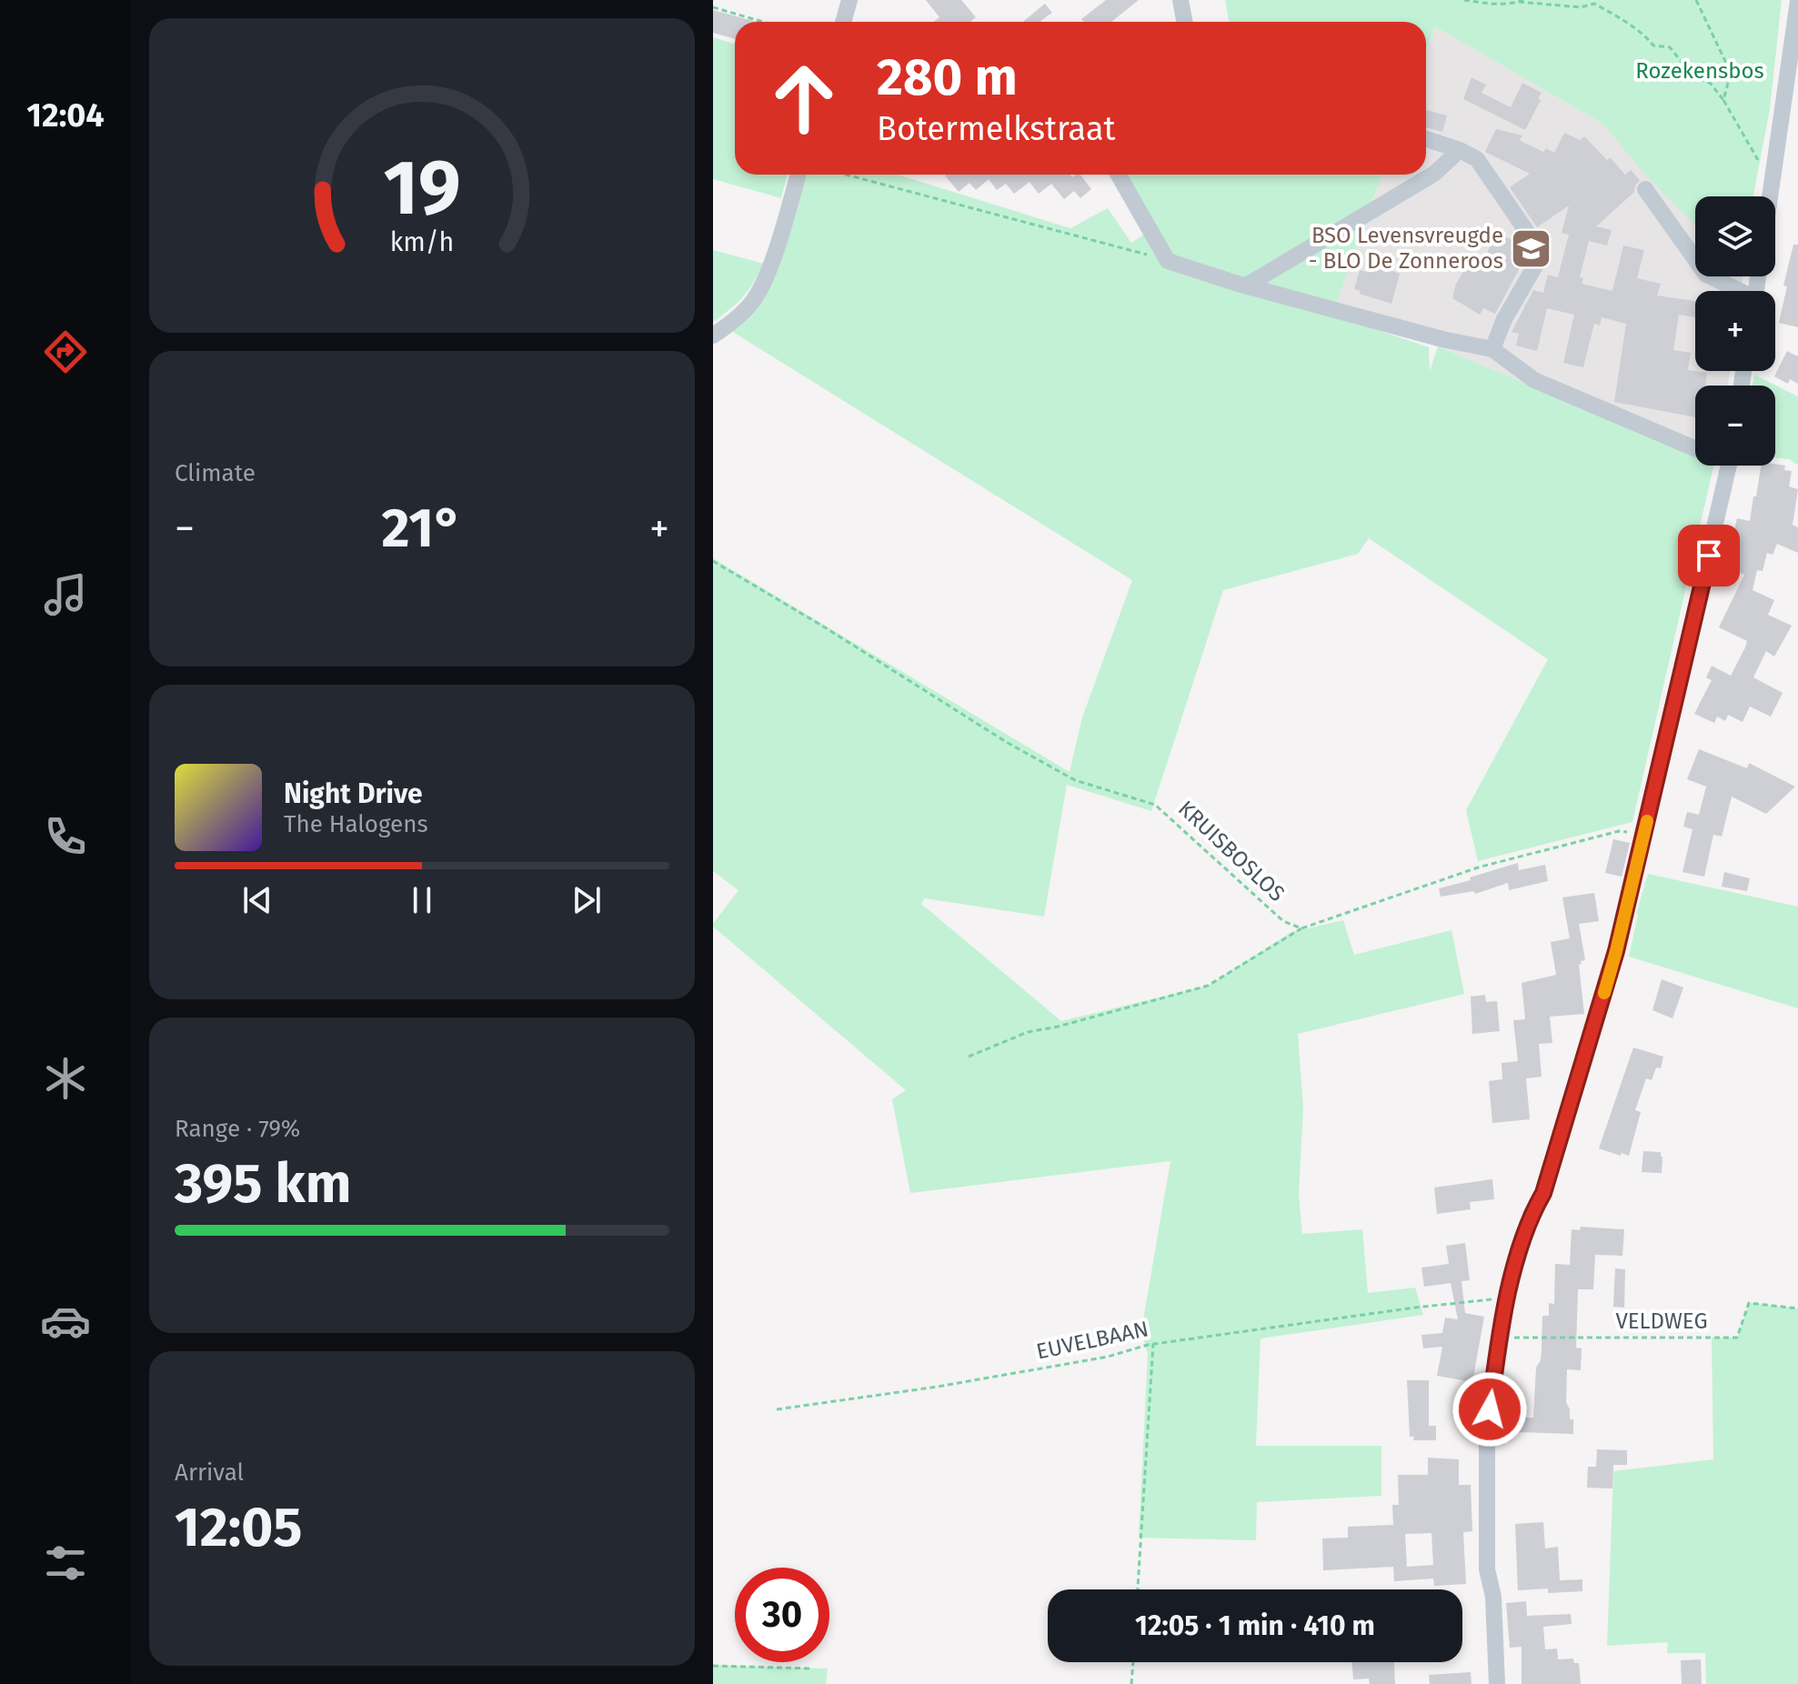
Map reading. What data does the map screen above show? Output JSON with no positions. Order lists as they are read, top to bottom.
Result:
{
  "streets": {
    "path": ["KRUISBOSLOS", "VELDWEG", "EUVELBAAN"]
  },
  "parks": ["Rozekensbos"],
  "places": {
    "school or university": ["BSO Levensvreugde - BLO De Zonneroos"]
  },
  "page": {
    "tabs": "12:04",
    "turn": ["280 m", "Botermelkstraat"],
    "map_buttons": ["+", "−"],
    "tile": [
      "Climate",
      ["Range · 79%", "395 km"],
      ["Arrival", "12:05"]
    ],
    "heat": ["−", "21°", "+"],
    "song": ["Night Drive", "The Halogens"],
    "limit": "30",
    "trip": "12:05 · 1 min · 410 m",
    "gauge": ["19", "km/h"]
  }
}
